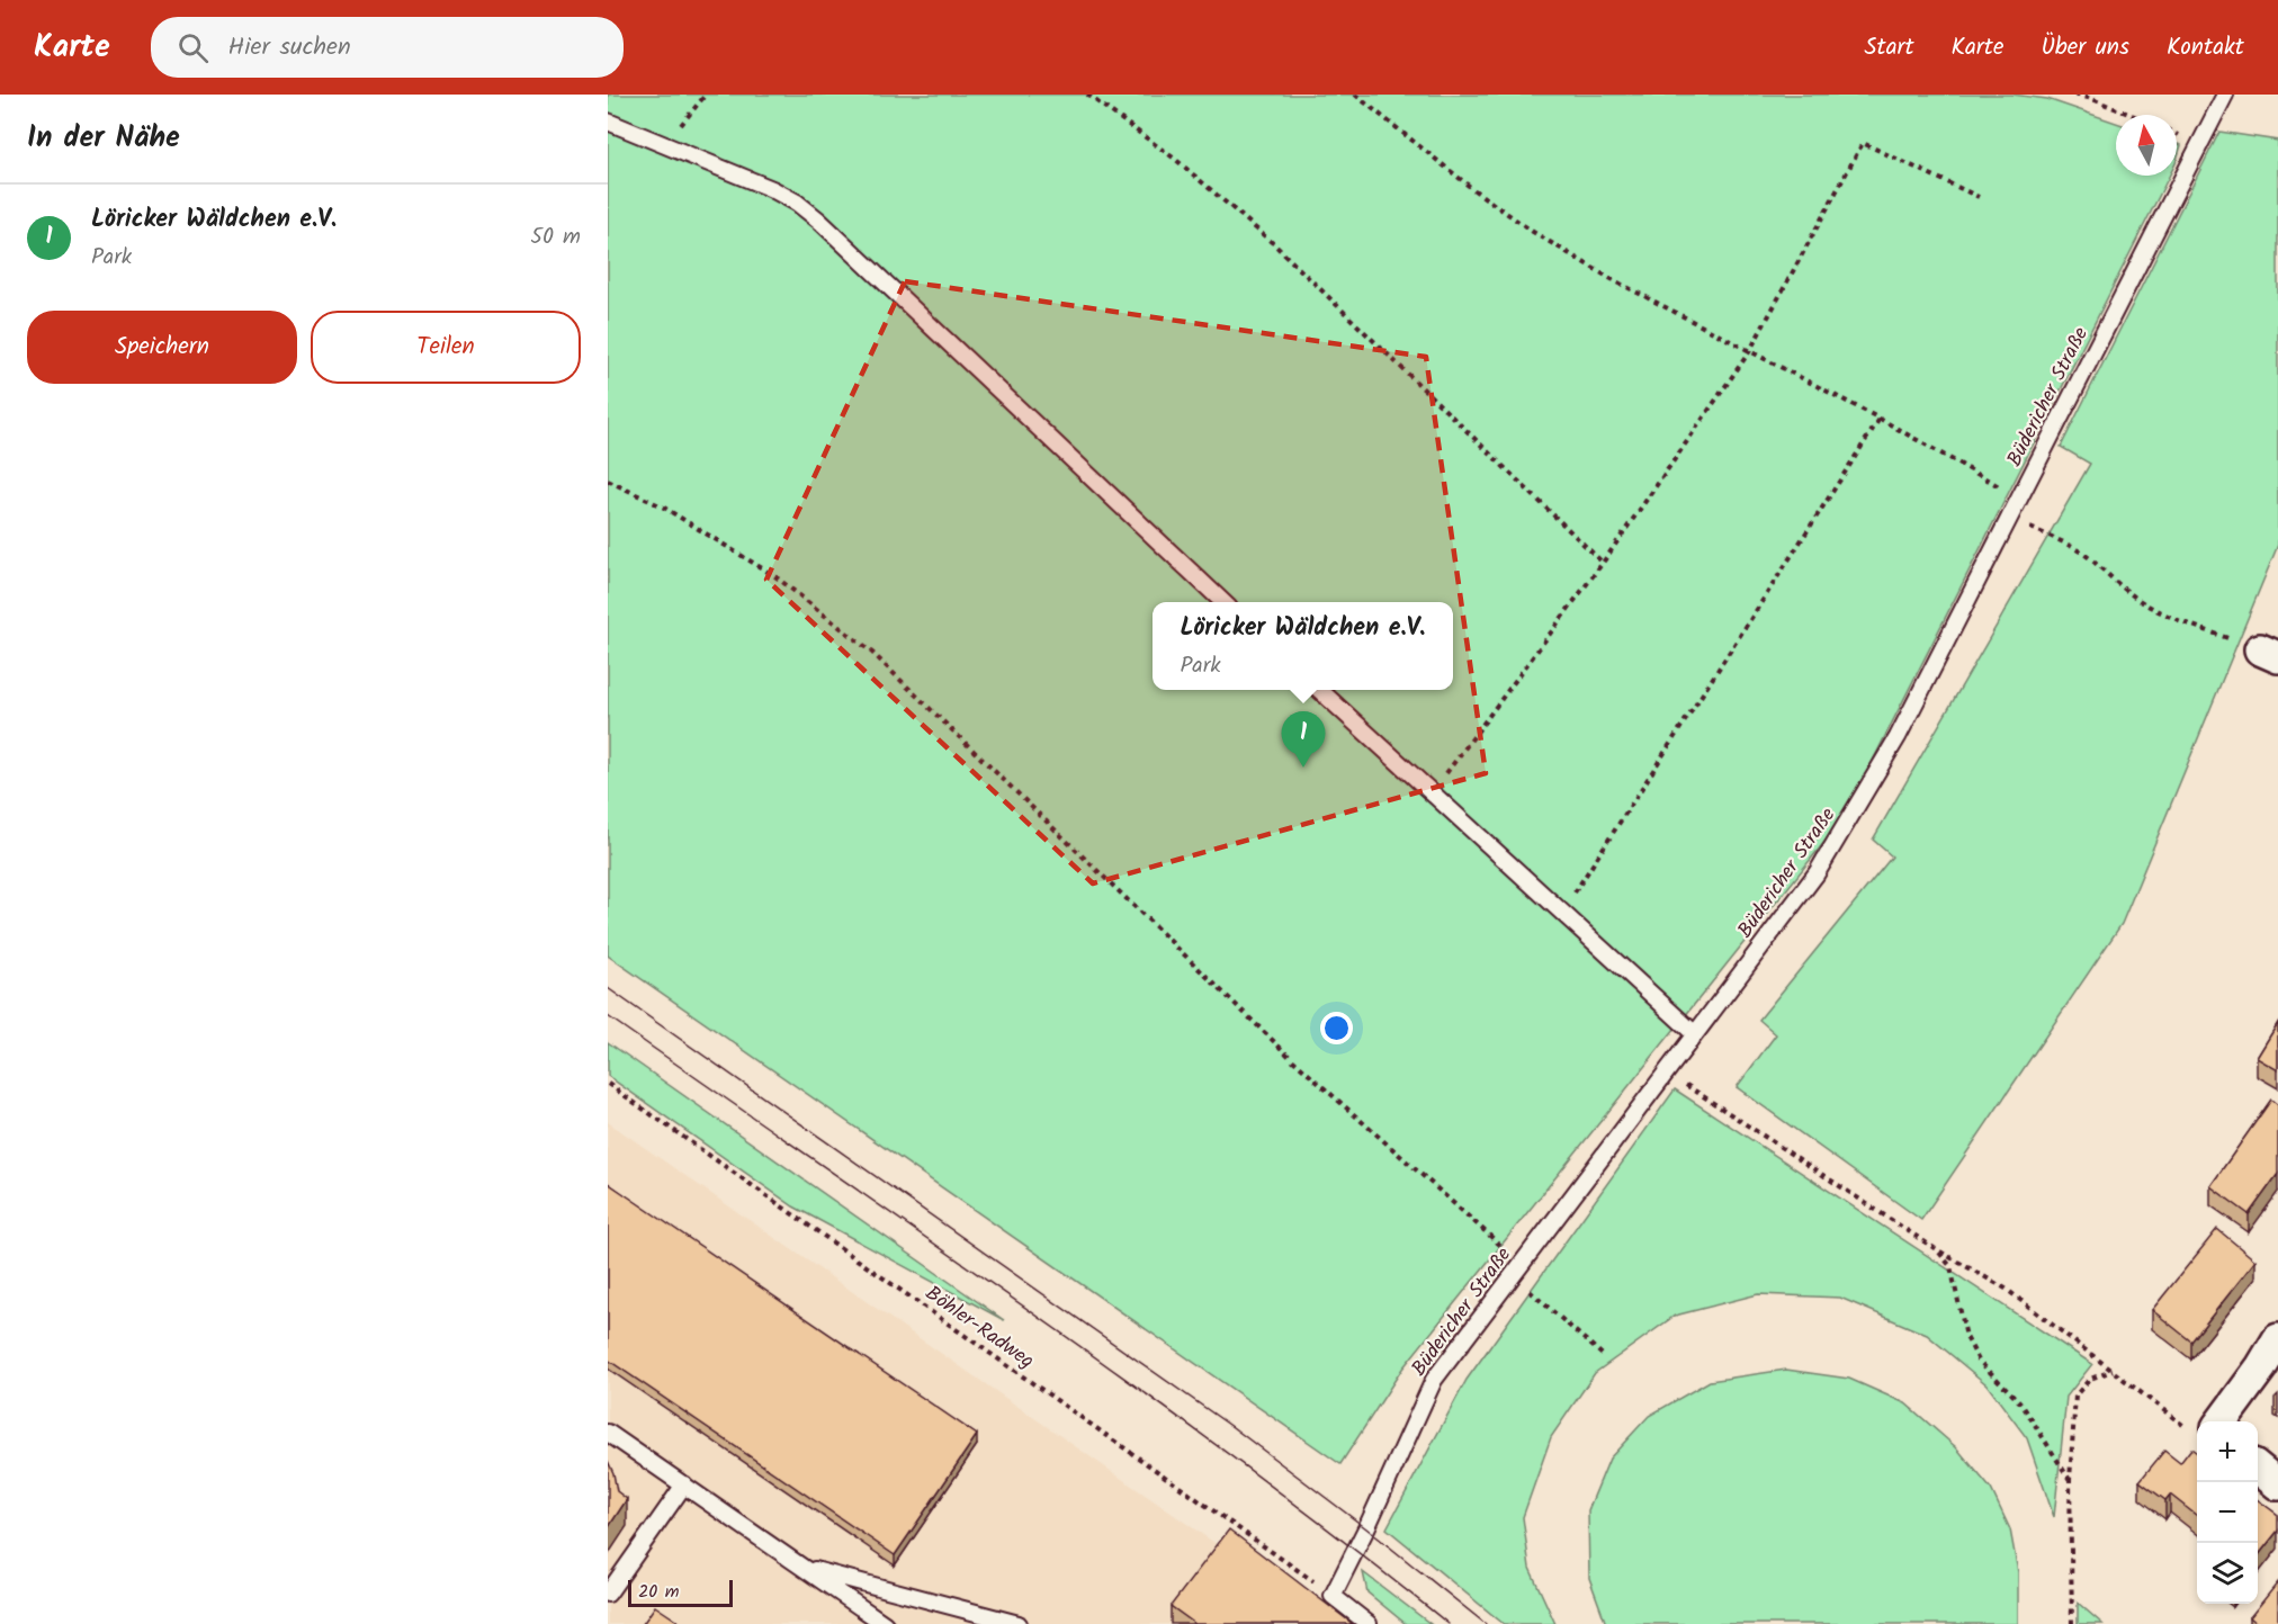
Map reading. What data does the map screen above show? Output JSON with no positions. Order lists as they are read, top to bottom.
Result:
{
  "streets": {
    "lane": ["Büdericher Straße"],
    "path": ["Böhler-Radweg"]
  },
  "crossings": [
    ["Büdericher Straße", "Böhler-Radweg"]
  ],
  "scale_bar": "20 m",
  "north": "top",
  "page": {
    "header": "Karte",
    "search": "Hier suchen",
    "nav": [
      "Start",
      "Karte",
      "Über uns",
      "Kontakt"
    ],
    "heading": "In der Nähe",
    "list": [
      {
        "mark": "1",
        "name": "Löricker Wäldchen e.V.",
        "note": "Park",
        "value": "50 m"
      }
    ],
    "buttons": ["Speichern", "Teilen"],
    "popup": ["Löricker Wäldchen e.V.", "Park"],
    "pins": "1",
    "map_buttons": ["+", "−"],
    "scale": "20 m"
  }
}
